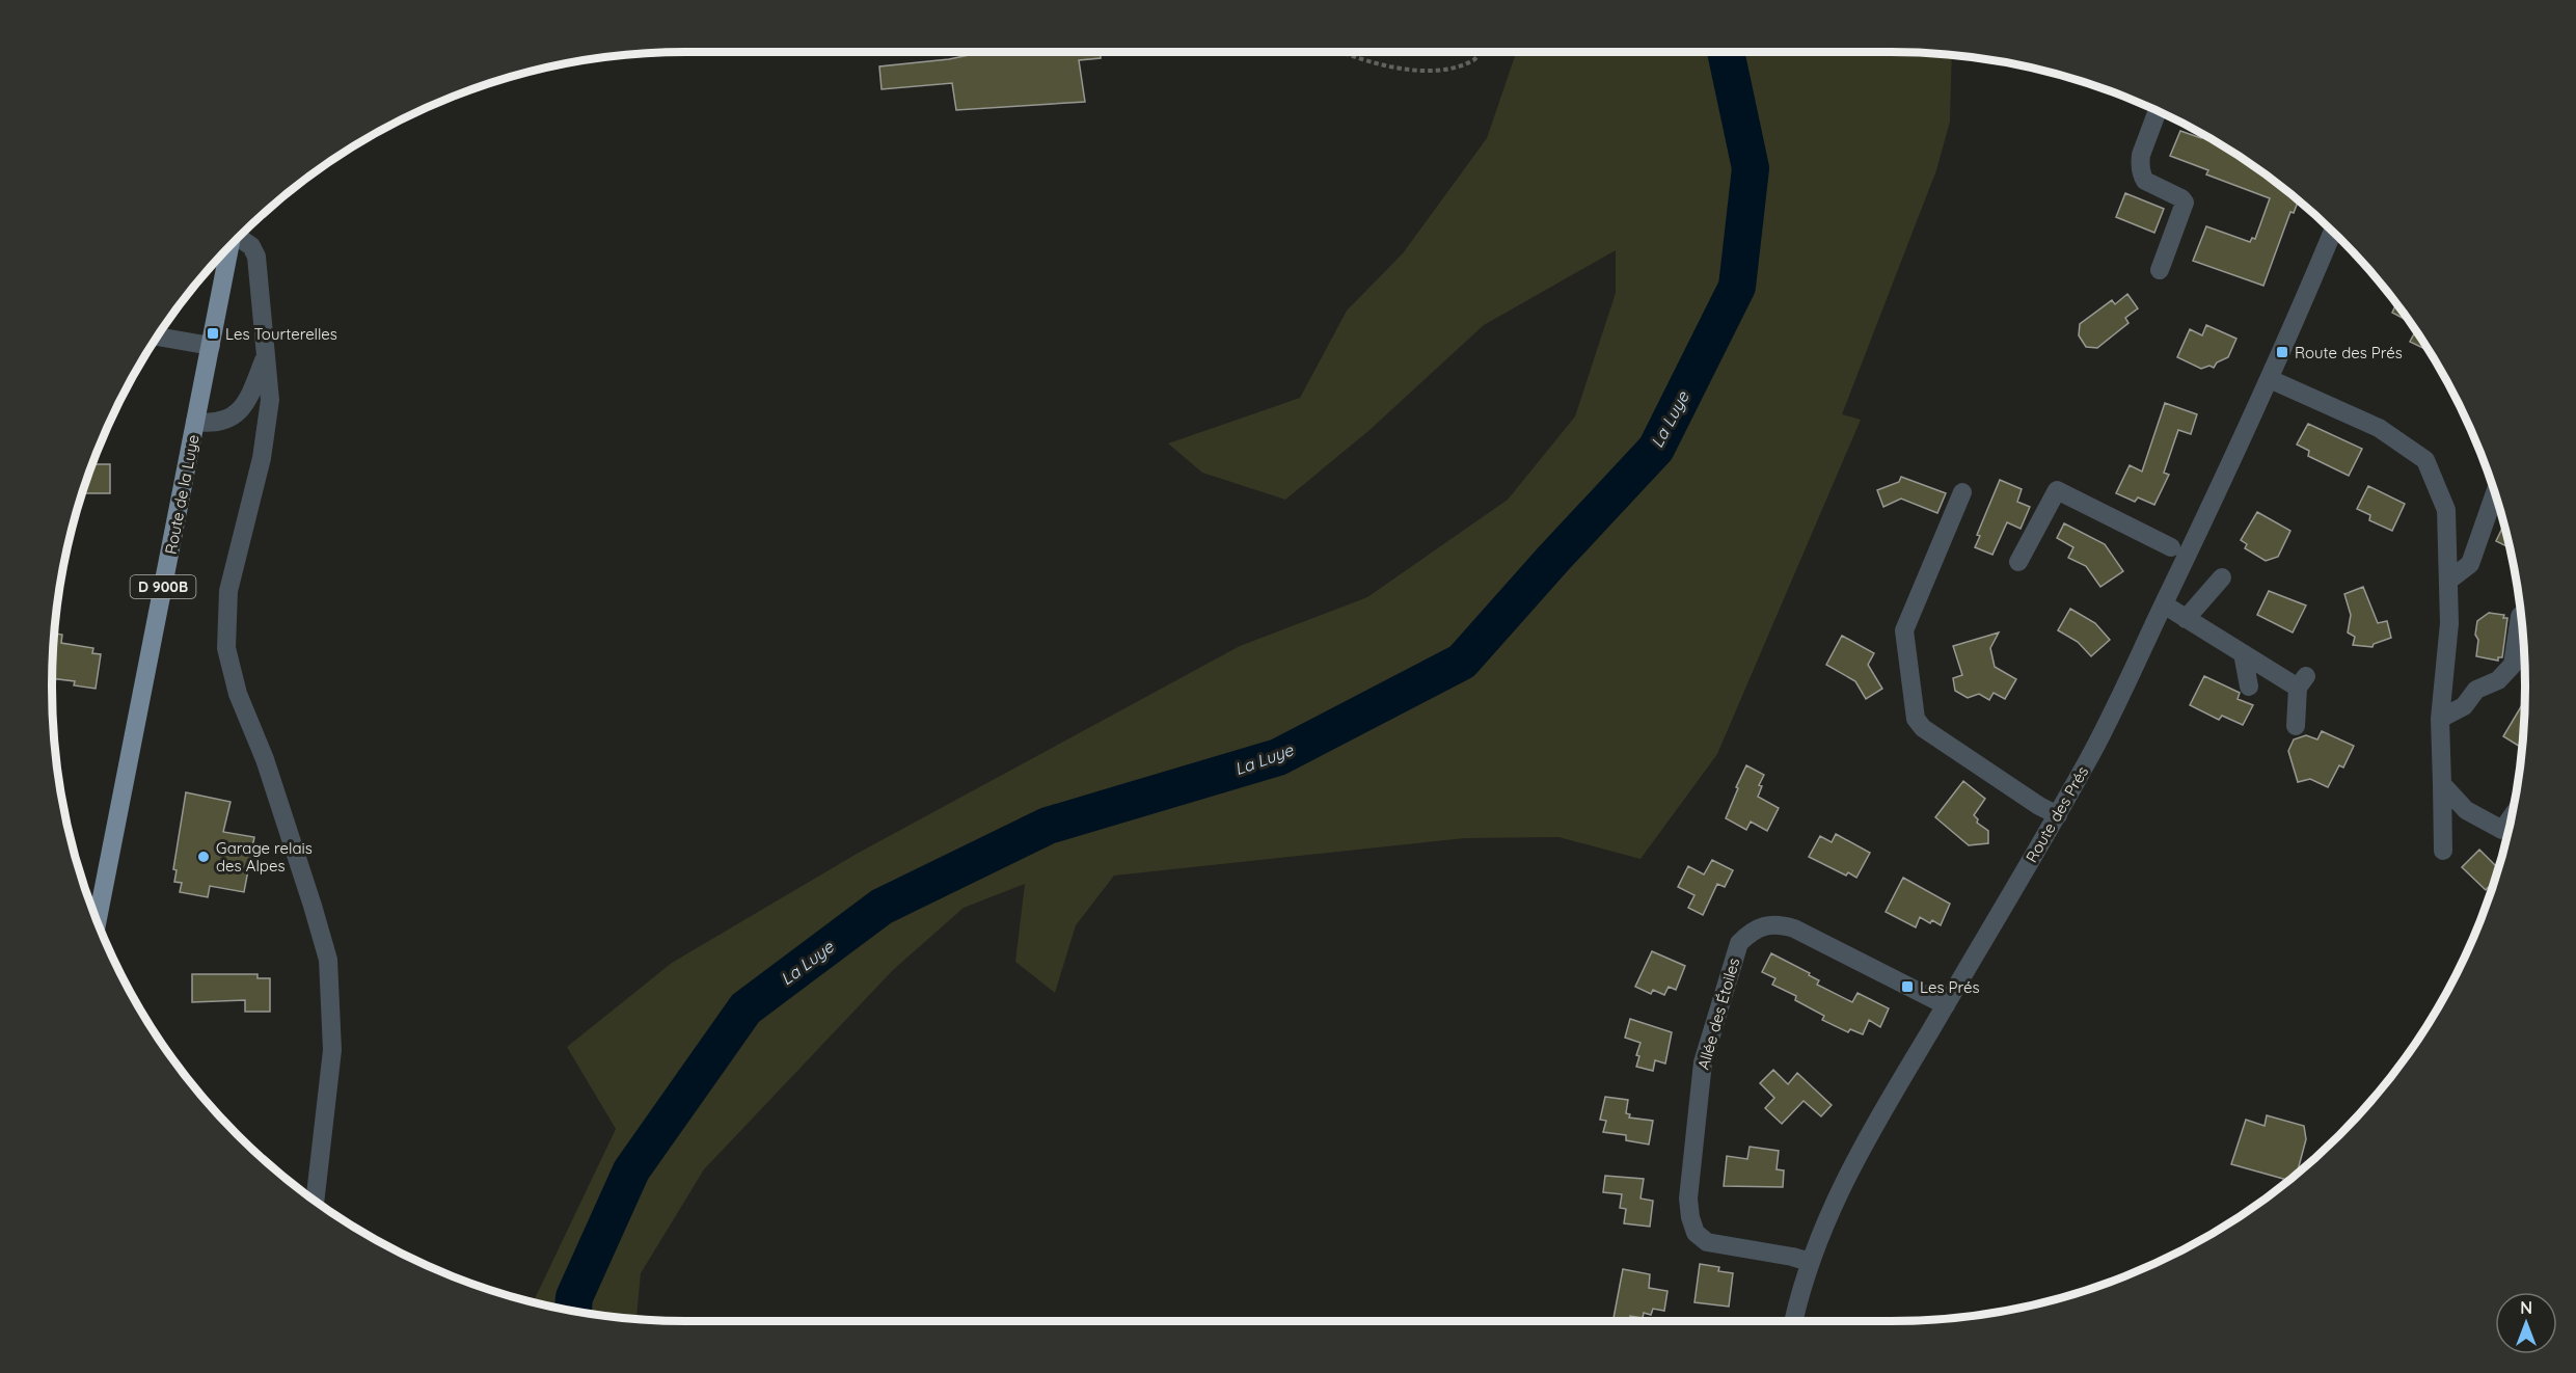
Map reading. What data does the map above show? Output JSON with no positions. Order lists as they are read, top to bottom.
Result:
{
  "streets": {
    "main road": ["Route de la Luye", "D 900B"],
    "street": ["Route des Prés", "Allée des Étoiles"]
  },
  "crossings": [
    ["Route des Prés", "Allée des Étoiles"]
  ],
  "water": ["La Luye"],
  "places": {
    "transit": ["Les Tourterelles", "Route des Prés", "Les Prés"],
    "other": ["Garage relais des Alpes"]
  },
  "north": "top"
}
